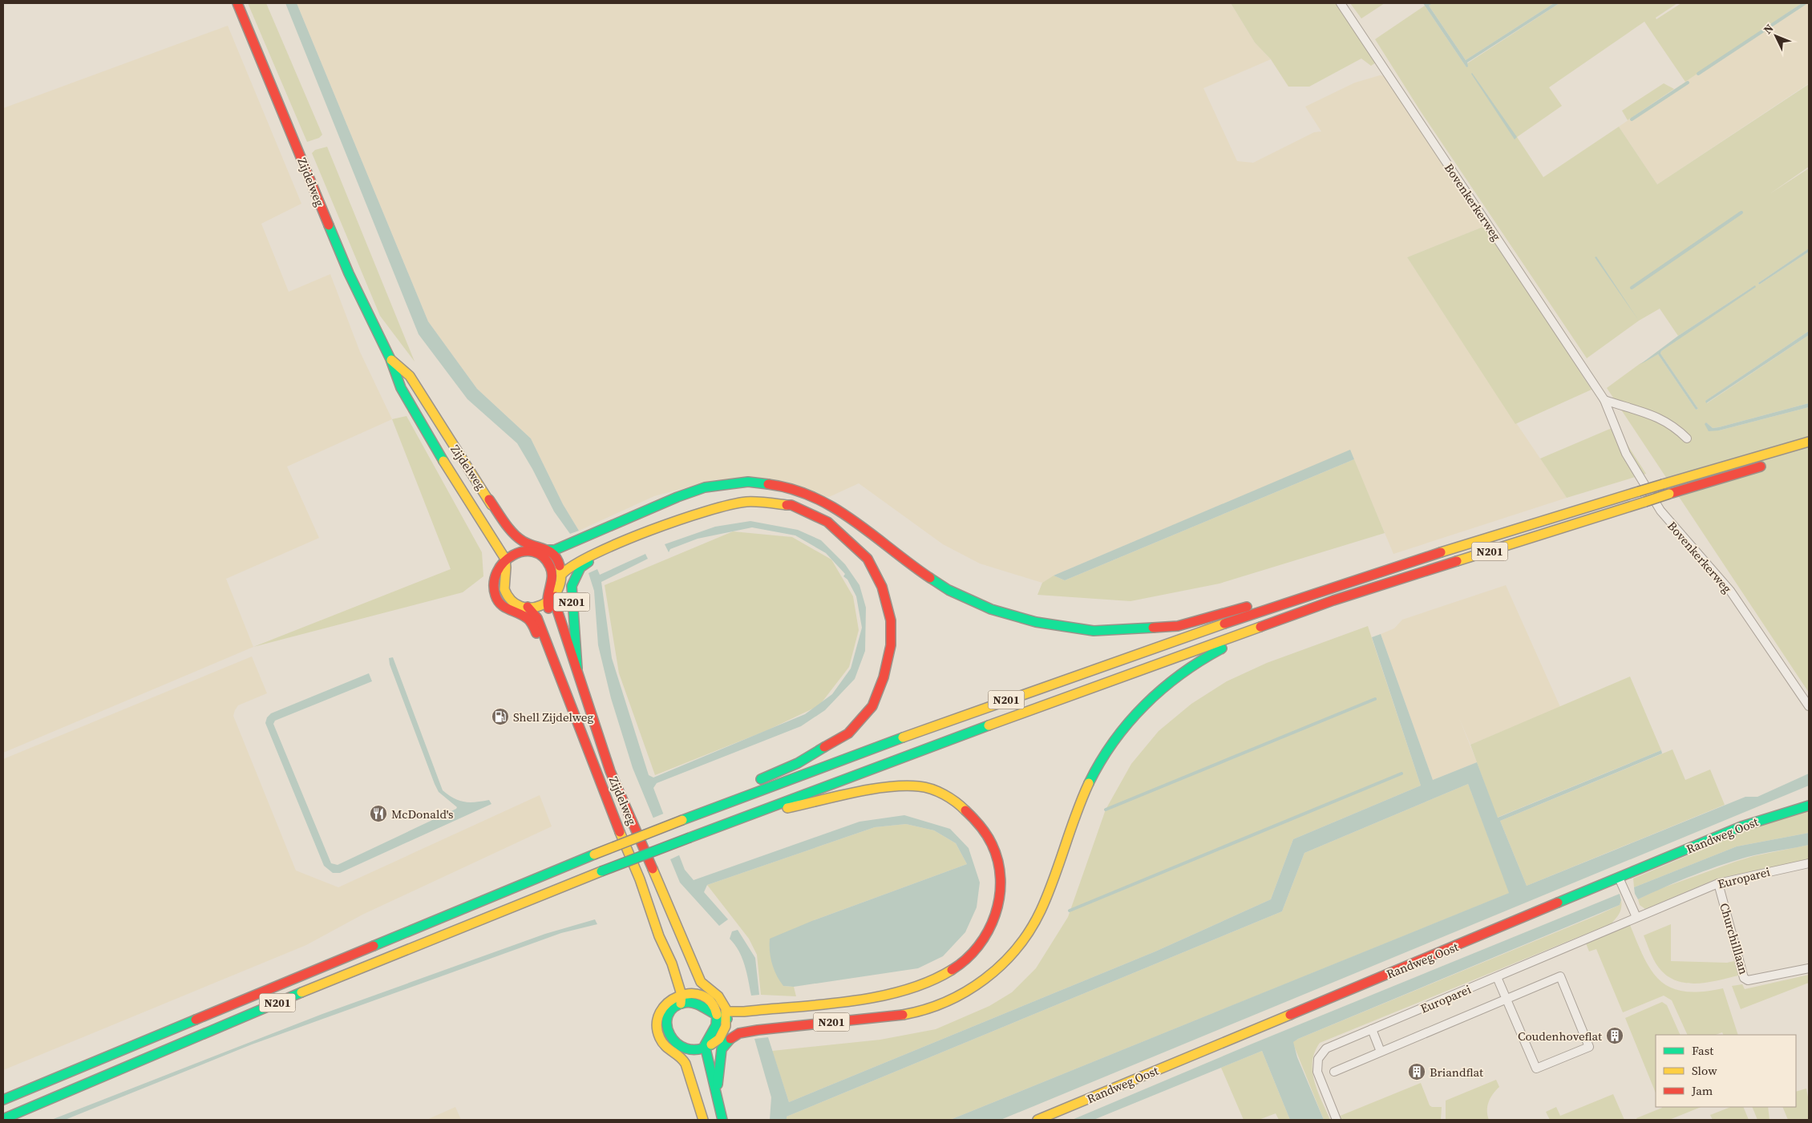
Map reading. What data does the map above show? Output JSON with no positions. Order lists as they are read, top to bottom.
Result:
{
  "streets": {
    "main road": ["Zijdelweg", "N201", "Randweg Oost"],
    "street": ["Bovenkerkerweg", "Europarei", "Churchilllaan"]
  },
  "crossings": [
    ["Zijdelweg", "N201"],
    ["Europarei", "Churchilllaan"]
  ],
  "places": {
    "fuel station": ["Shell Zijdelweg"],
    "restaurant": ["McDonald's"],
    "building": ["Coudenhoveflat", "Briandflat"]
  },
  "legend": ["Fast", "Slow", "Jam"],
  "north": "top left"
}
